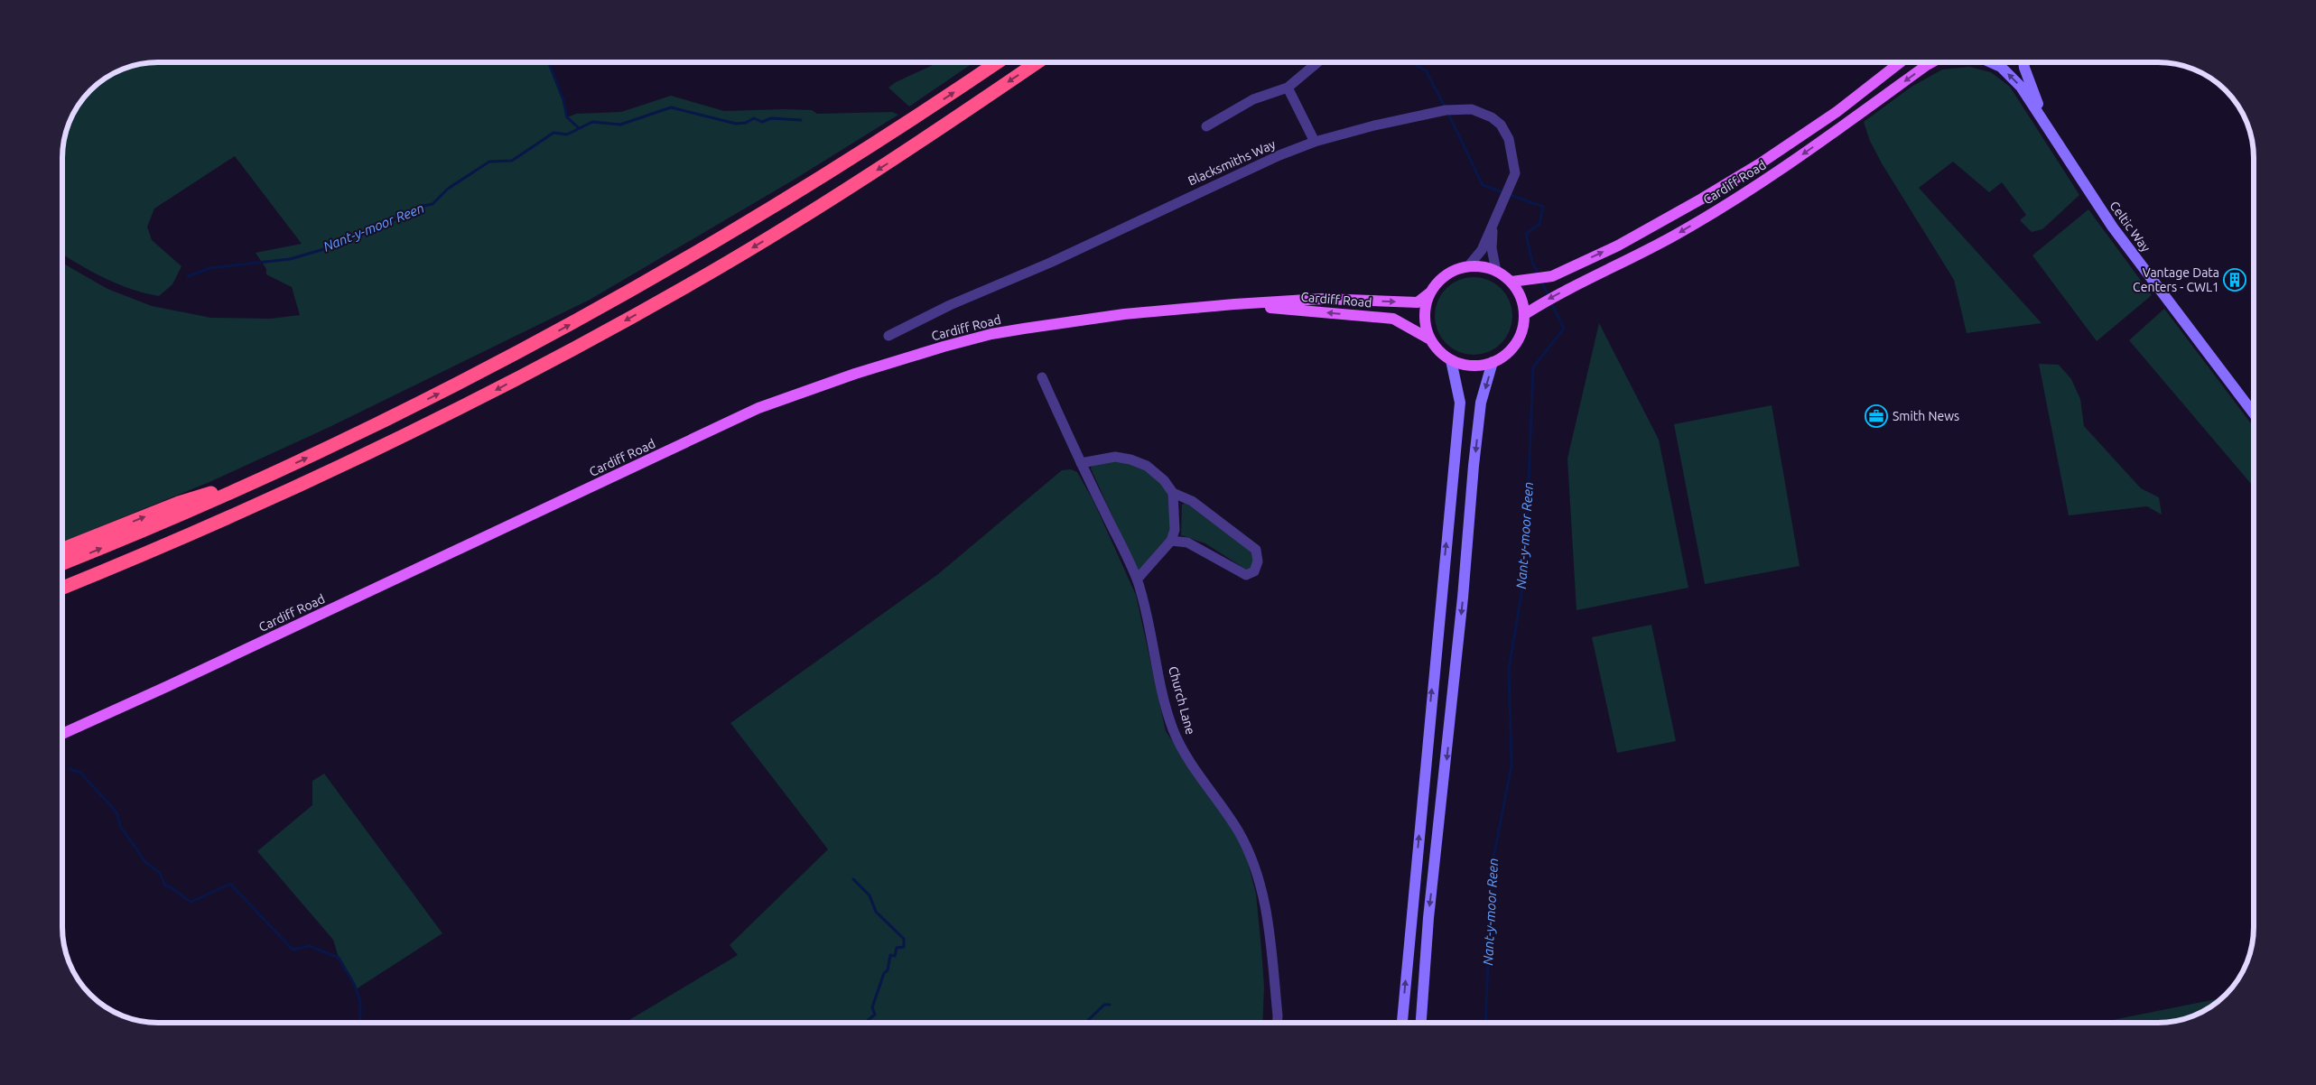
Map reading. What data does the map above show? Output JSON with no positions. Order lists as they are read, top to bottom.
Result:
{
  "streets": {
    "main road": ["Cardiff Road"],
    "street": ["Blacksmiths Way", "Celtic Way", "Church Lane"]
  },
  "crossings": [
    ["Blacksmiths Way", "Cardiff Road"]
  ],
  "water": ["Nant-y-moor Reen"],
  "places": {
    "building": ["Vantage Data Centers - CWL1"],
    "office": ["Smith News"]
  }
}
